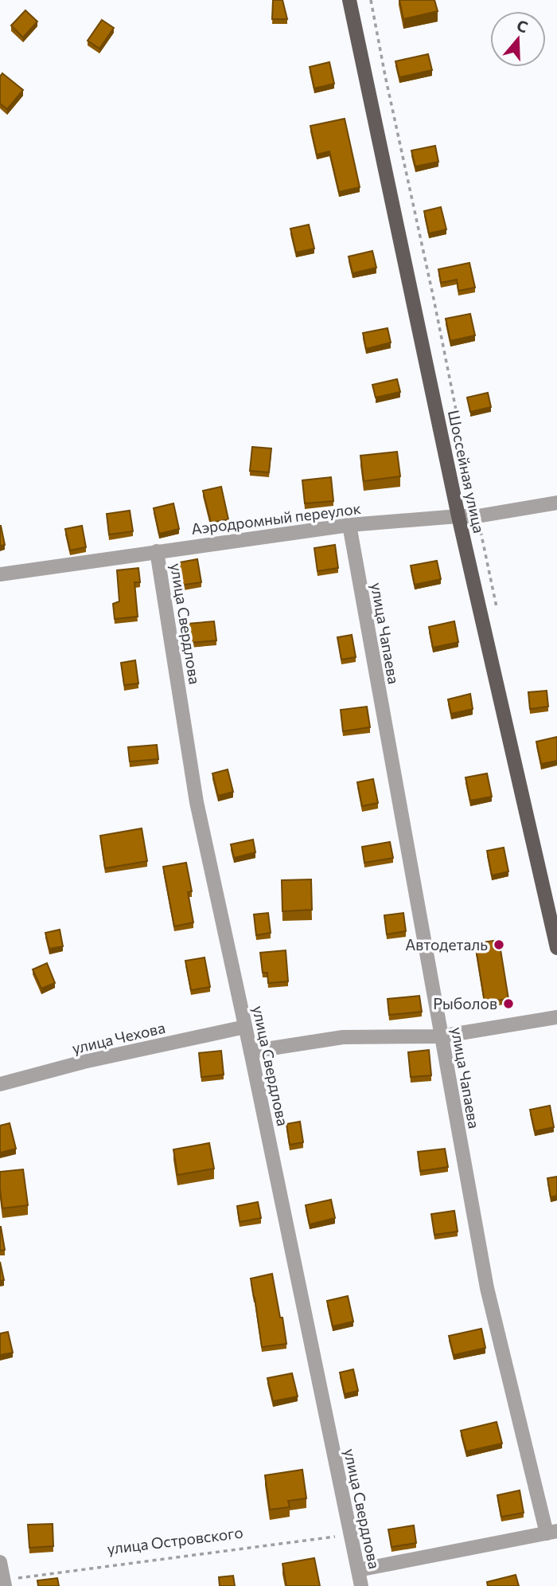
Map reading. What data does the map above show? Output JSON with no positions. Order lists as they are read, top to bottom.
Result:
{
  "streets": {
    "main road": ["Шоссейная улица"],
    "street": [
      "Аэродромный переулок",
      "улица Свердлова",
      "улица Чапаева",
      "улица Чехова"
    ],
    "path": ["улица Островского"]
  },
  "crossings": [
    ["Шоссейная улица", "Аэродромный переулок"],
    ["Аэродромный переулок", "улица Свердлова"],
    ["Аэродромный переулок", "улица Чапаева"],
    ["улица Свердлова", "улица Чехова"],
    ["улица Свердлова", "улица Островского"]
  ],
  "places": ["Автодеталь", "Рыболов"],
  "north": "top"
}
